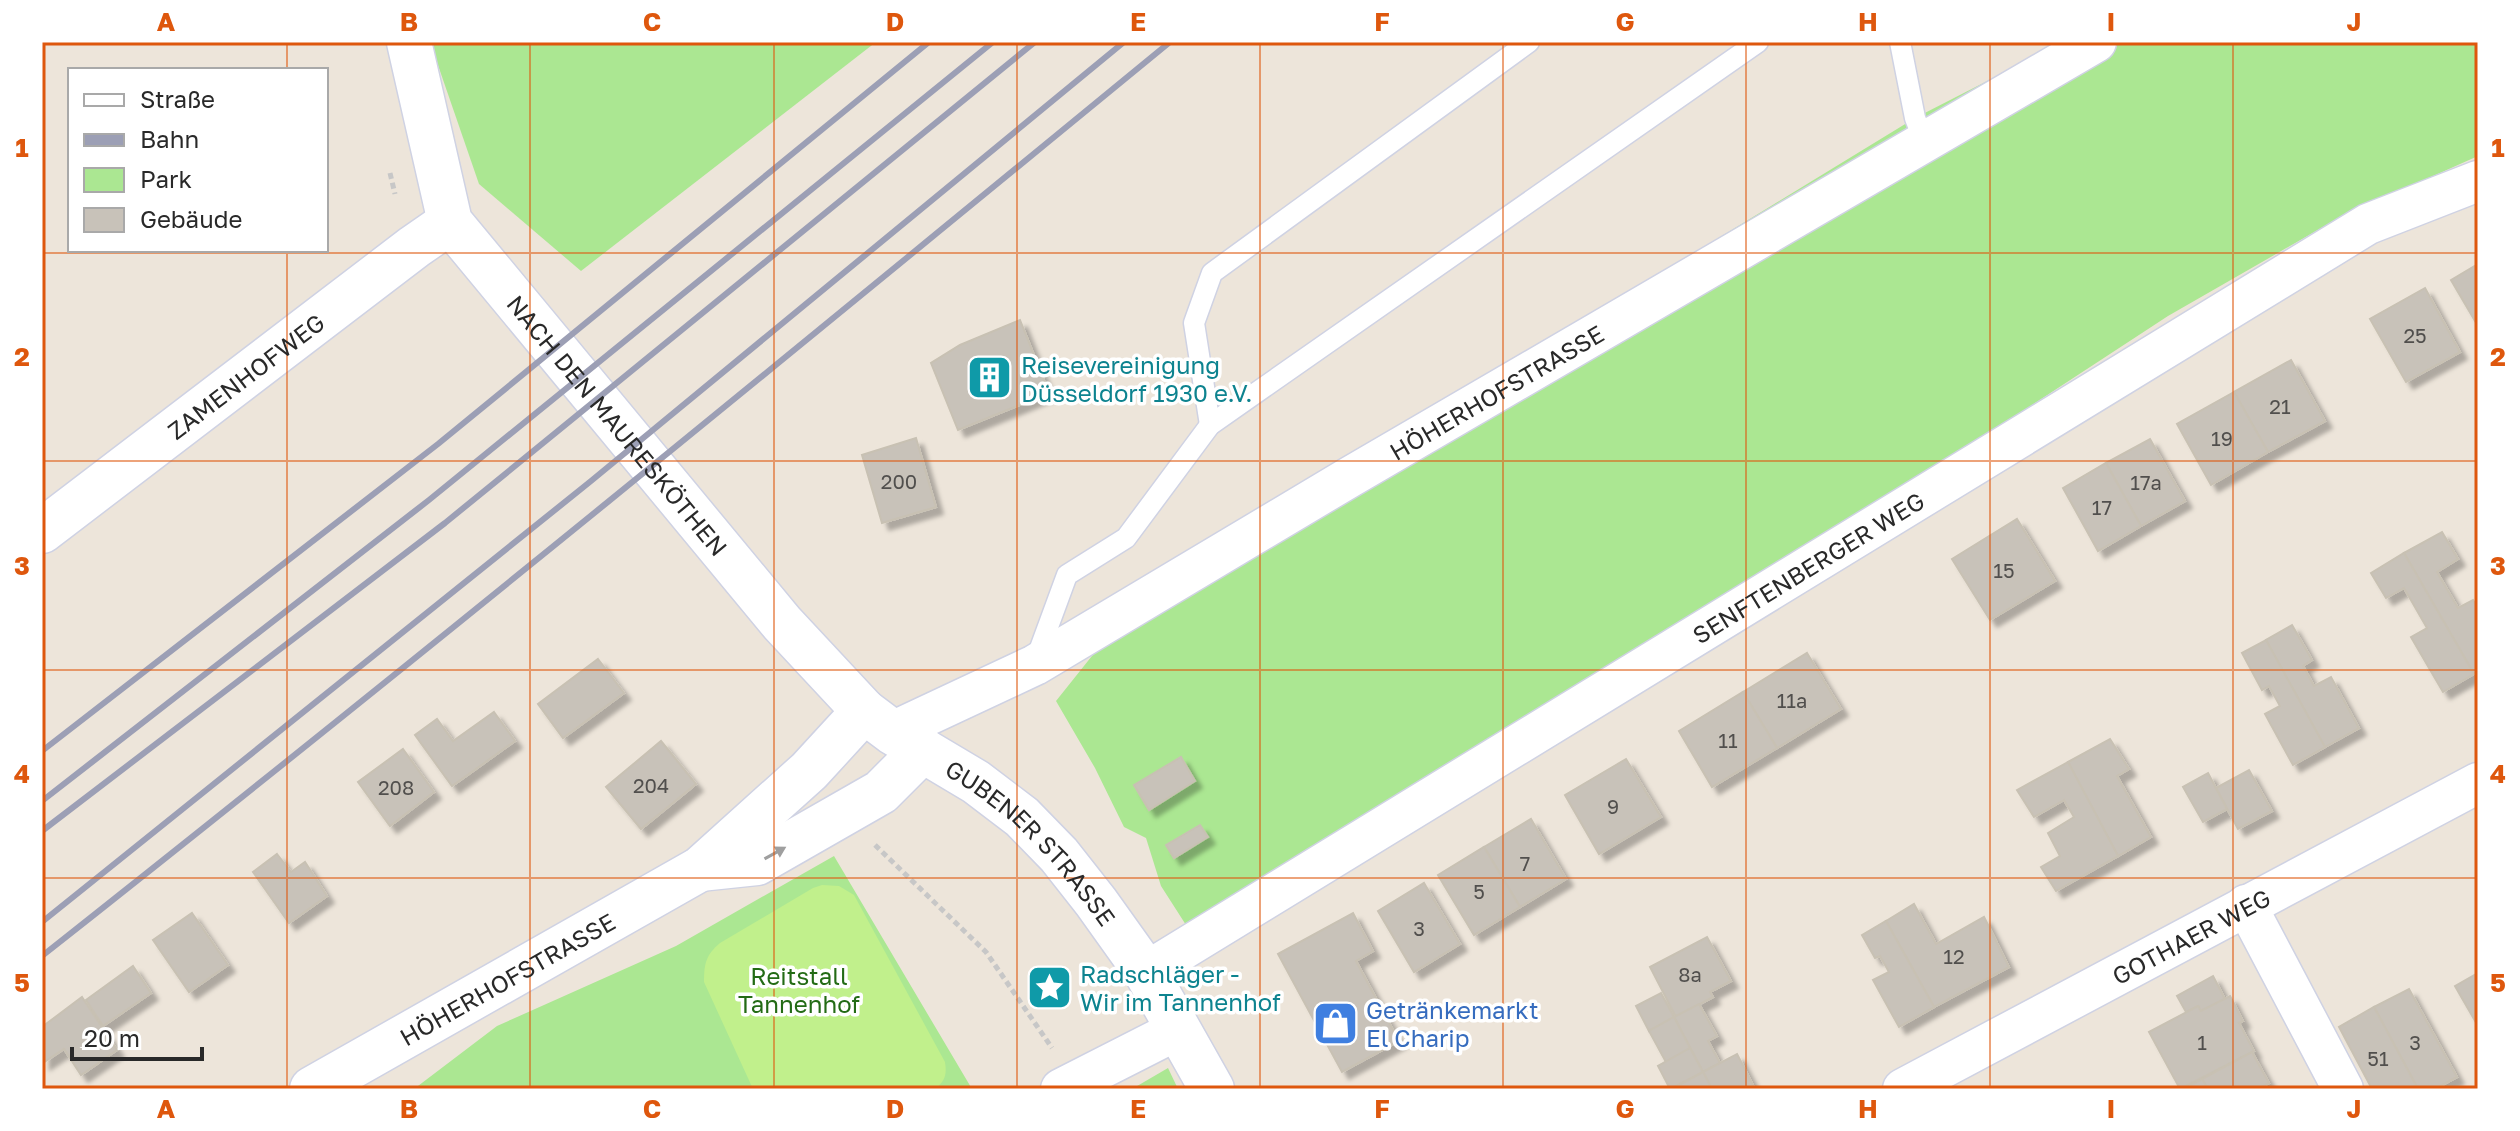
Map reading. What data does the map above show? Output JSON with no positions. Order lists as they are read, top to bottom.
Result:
{
  "streets": {
    "street": [
      "ZAMENHOFWEG",
      "HÖHERHOFSTRASSE",
      "NACH DEN MAURESKÖTHEN",
      "SENFTENBERGER WEG",
      "GUBENER STRASSE",
      "GOTHAER WEG"
    ]
  },
  "crossings": [
    ["ZAMENHOFWEG", "NACH DEN MAURESKÖTHEN"],
    ["HÖHERHOFSTRASSE", "NACH DEN MAURESKÖTHEN"],
    ["HÖHERHOFSTRASSE", "GUBENER STRASSE"],
    ["NACH DEN MAURESKÖTHEN", "GUBENER STRASSE"],
    ["SENFTENBERGER WEG", "GUBENER STRASSE"]
  ],
  "parks": ["Reitstall Tannenhof"],
  "places": {
    "building": ["Reisevereinigung Düsseldorf 1930 e.V."],
    "place": ["Radschläger - Wir im Tannenhof"],
    "shop": ["Getränkemarkt El Charip"]
  },
  "house_numbers": [
    "25",
    "21",
    "19",
    "200",
    "17a",
    "17",
    "15",
    "11a",
    "11",
    "204",
    "208",
    "9",
    "7",
    "5",
    "3",
    "12",
    "8a",
    "1",
    "3",
    "51"
  ],
  "legend": [
    "Straße",
    "Bahn",
    "Park",
    "Gebäude"
  ],
  "scale_bar": "20 m",
  "grid": {
    "columns": [
      "A",
      "B",
      "C",
      "D",
      "E",
      "F",
      "G",
      "H",
      "I",
      "J"
    ],
    "rows": [
      "1",
      "2",
      "3",
      "4",
      "5"
    ]
  }
}
